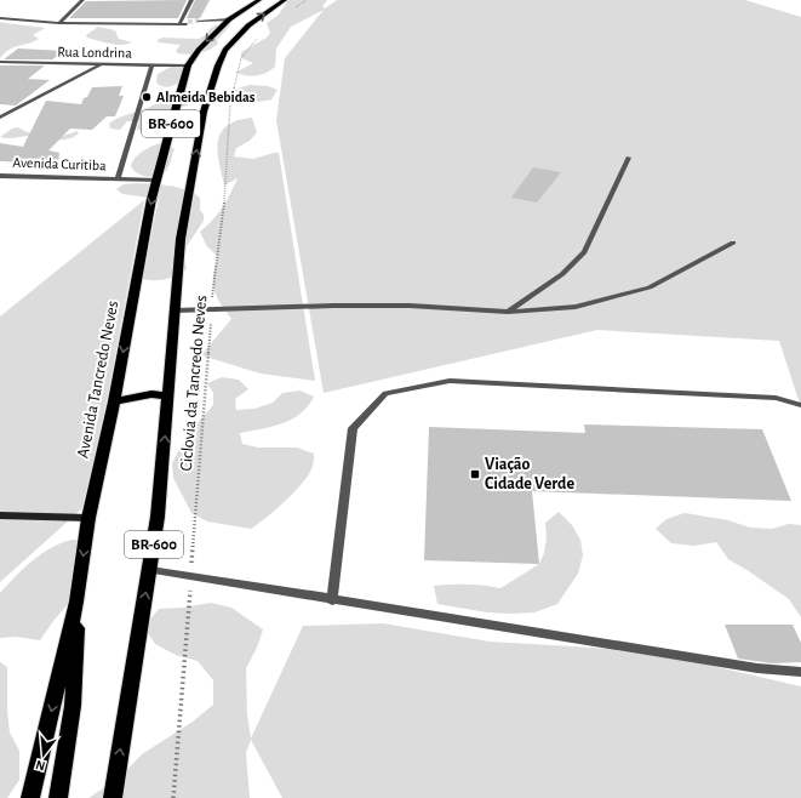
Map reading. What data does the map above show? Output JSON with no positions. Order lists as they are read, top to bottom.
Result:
{
  "streets": {
    "main road": ["BR-600", "Avenida Tancredo Neves"],
    "street": ["Rua Londrina", "Avenida Curitiba"],
    "path": ["Ciclovia da Tancredo Neves"]
  },
  "crossings": [
    ["Rua Londrina", "Avenida Tancredo Neves"],
    ["Avenida Curitiba", "Avenida Tancredo Neves"]
  ],
  "places": {
    "other": ["Almeida Bebidas"],
    "transit": ["Viação Cidade Verde"]
  },
  "north": "bottom"
}
